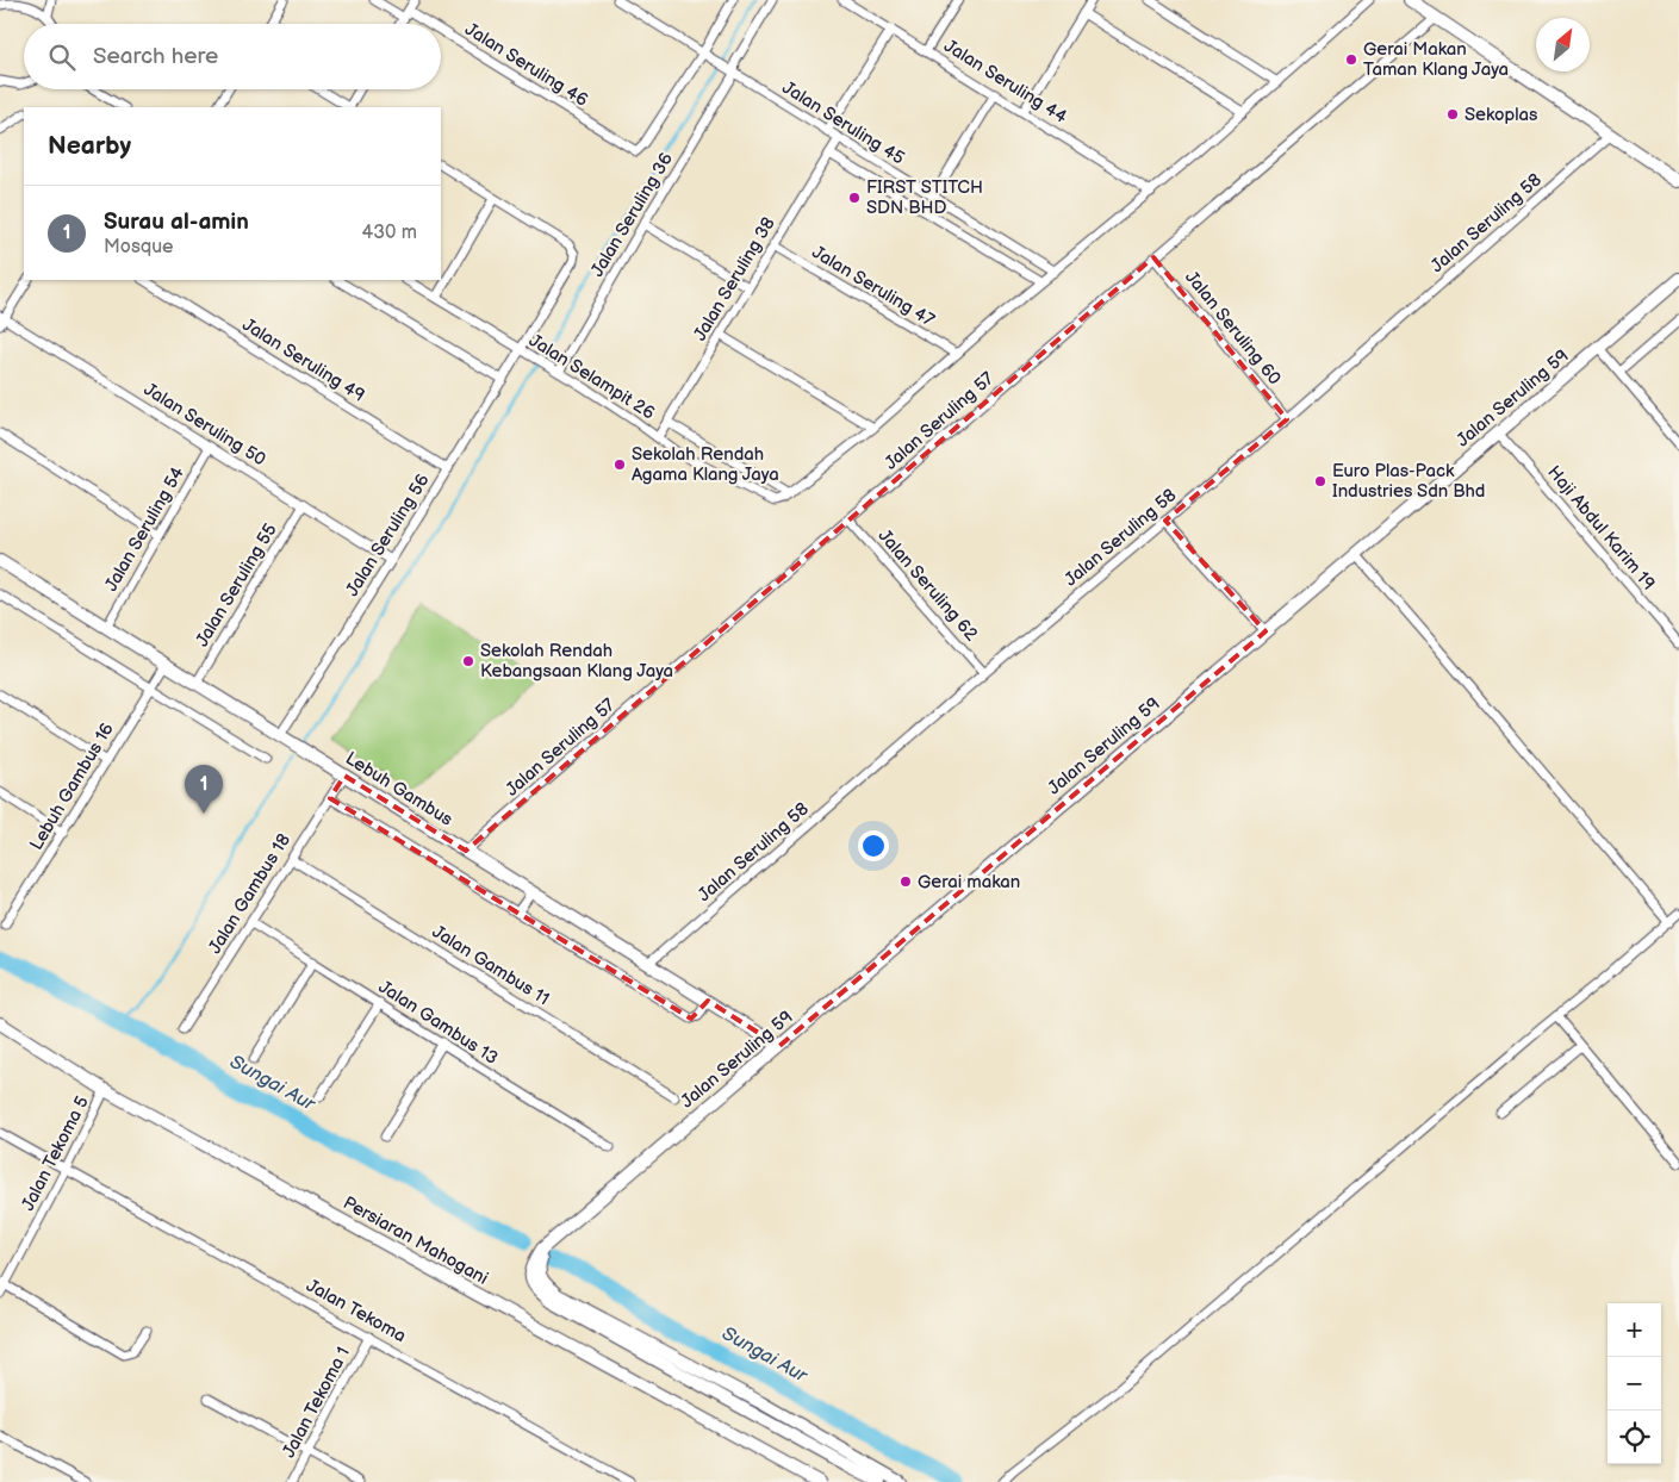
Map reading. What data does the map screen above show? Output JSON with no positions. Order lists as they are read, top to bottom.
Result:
{
  "streets": {
    "main road": ["Jalan Seruling 59", "Lebuh Gambus", "Persiaran Mahogani"],
    "street": [
      "Jalan Seruling 46",
      "Jalan Seruling 44",
      "Jalan Seruling 45",
      "Jalan Seruling 36",
      "Jalan Seruling 58",
      "Jalan Seruling 38",
      "Jalan Seruling 47",
      "Jalan Seruling 60",
      "Jalan Seruling 49",
      "Jalan Selampit 26",
      "Jalan Seruling 57",
      "Jalan Seruling 50",
      "Haji Abdul Karim 19",
      "Jalan Seruling 54",
      "Jalan Seruling 56",
      "Jalan Seruling 55",
      "Jalan Seruling 62",
      "Lebuh Gambus 16",
      "Jalan Gambus 18",
      "Jalan Gambus 11",
      "Jalan Gambus 13",
      "Jalan Tekoma 5",
      "Jalan Tekoma",
      "Jalan Tekoma 1"
    ]
  },
  "crossings": [
    ["Jalan Seruling 46", "Jalan Seruling 45"],
    ["Jalan Seruling 44", "Jalan Seruling 57"],
    ["Jalan Seruling 45", "Jalan Seruling 36"],
    ["Jalan Seruling 45", "Jalan Seruling 38"],
    ["Jalan Seruling 45", "Jalan Seruling 57"],
    ["Jalan Seruling 36", "Jalan Selampit 26"],
    ["Jalan Seruling 58", "Jalan Seruling 60"],
    ["Jalan Seruling 58", "Jalan Seruling 62"],
    ["Jalan Seruling 58", "Lebuh Gambus"],
    ["Jalan Seruling 38", "Jalan Seruling 47"],
    ["Jalan Seruling 38", "Jalan Selampit 26"],
    ["Jalan Seruling 47", "Jalan Seruling 57"],
    ["Jalan Seruling 60", "Jalan Seruling 57"],
    ["Jalan Seruling 49", "Jalan Seruling 56"],
    ["Jalan Selampit 26", "Jalan Seruling 57"],
    ["Jalan Selampit 26", "Jalan Seruling 56"],
    ["Jalan Seruling 59", "Haji Abdul Karim 19"],
    ["Jalan Seruling 59", "Lebuh Gambus"],
    ["Jalan Seruling 57", "Jalan Seruling 62"],
    ["Jalan Seruling 57", "Lebuh Gambus"],
    ["Jalan Seruling 50", "Jalan Seruling 54"],
    ["Jalan Seruling 50", "Jalan Seruling 56"],
    ["Jalan Seruling 50", "Jalan Seruling 55"],
    ["Jalan Seruling 54", "Lebuh Gambus"],
    ["Jalan Seruling 56", "Lebuh Gambus"],
    ["Jalan Seruling 55", "Lebuh Gambus"],
    ["Lebuh Gambus 16", "Lebuh Gambus"],
    ["Lebuh Gambus", "Jalan Gambus 18"],
    ["Jalan Gambus 18", "Jalan Gambus 11"],
    ["Jalan Gambus 18", "Jalan Gambus 13"],
    ["Jalan Tekoma 5", "Persiaran Mahogani"],
    ["Jalan Tekoma 5", "Jalan Tekoma"],
    ["Jalan Tekoma", "Jalan Tekoma 1"]
  ],
  "water": ["Sungai Aur"],
  "places": [
    "Gerai Makan Taman Klang Jaya",
    "Sekoplas",
    "FIRST STITCH SDN BHD",
    "Sekolah Rendah Agama Klang Jaya",
    "Euro Plas-Pack Industries Sdn Bhd",
    "Sekolah Rendah Kebangsaan Klang Jaya",
    "Gerai makan"
  ],
  "north": "top right",
  "page": {
    "search": "Search here",
    "heading": "Nearby",
    "list": [
      {
        "mark": "1",
        "name": "Surau al-amin",
        "note": "Mosque",
        "value": "430 m"
      }
    ],
    "pins": "1",
    "map_buttons": ["+", "−"]
  }
}
